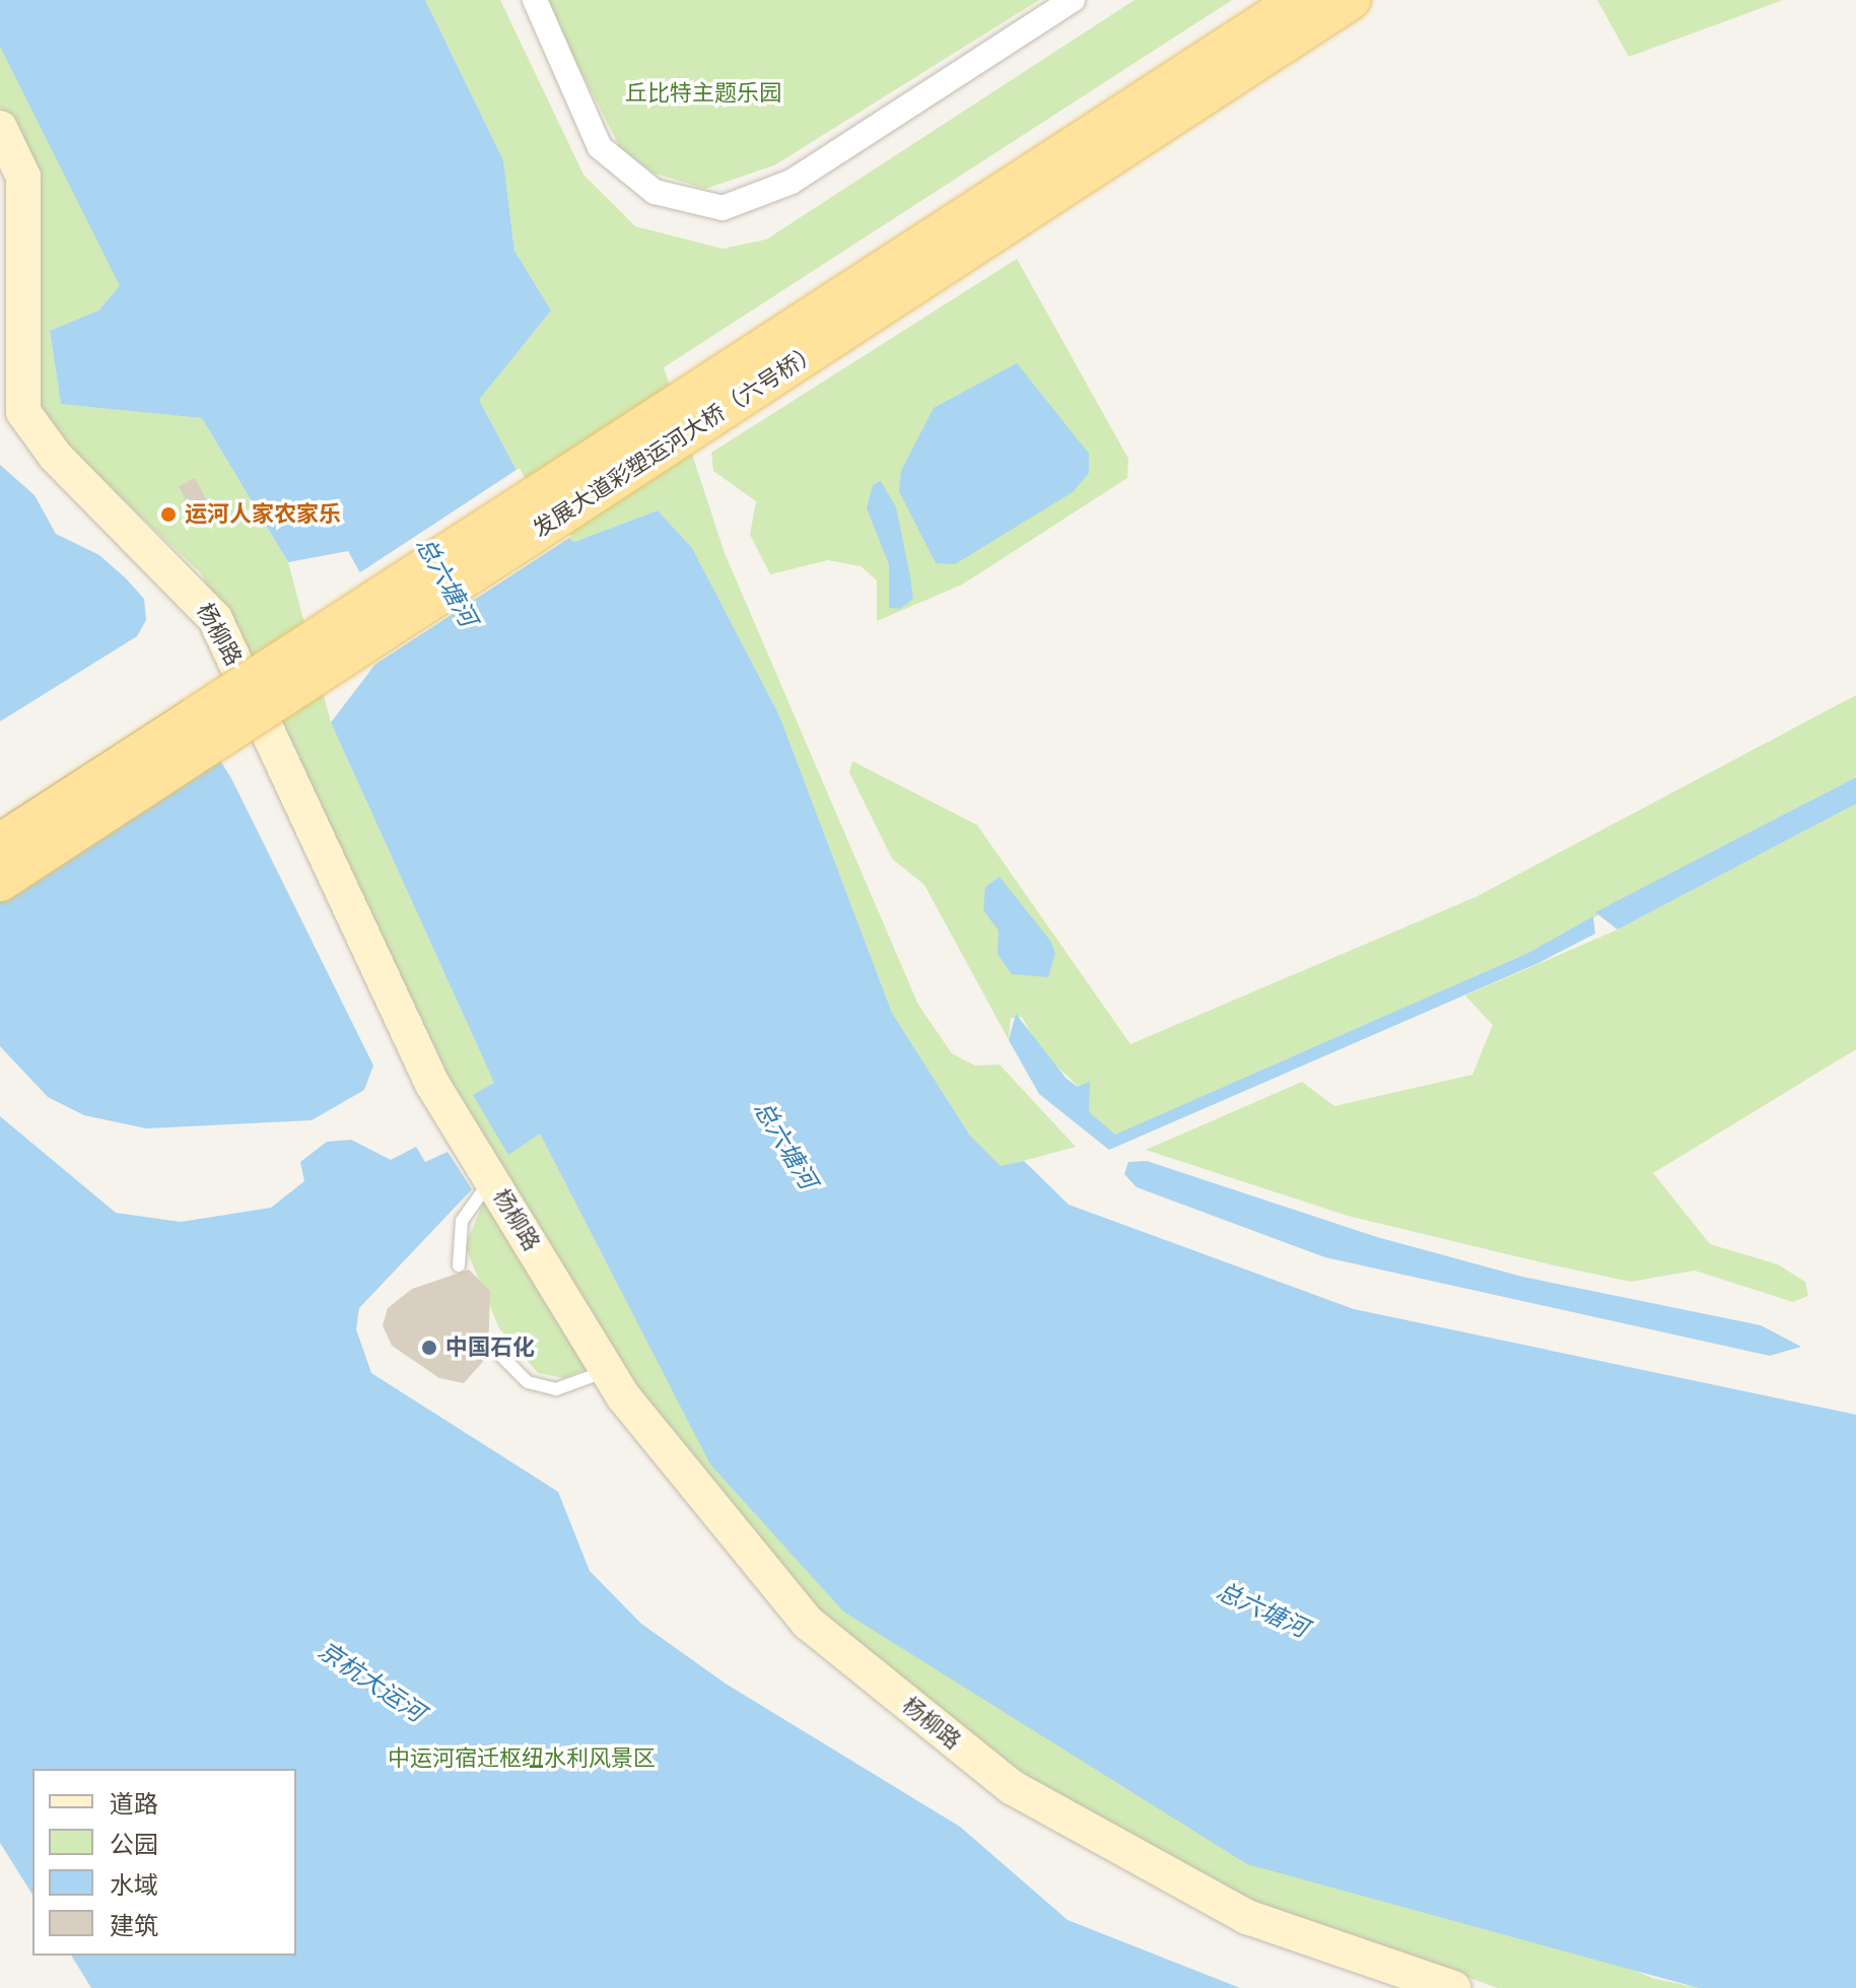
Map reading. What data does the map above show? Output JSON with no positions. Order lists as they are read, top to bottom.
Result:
{
  "streets": {
    "main road": ["发展大道彩塑运河大桥（六号桥）"],
    "street": ["杨柳路"]
  },
  "water": ["总六塘河", "京杭大运河"],
  "parks": ["丘比特主题乐园", "中运河宿迁枢纽水利风景区"],
  "places": ["运河人家农家乐", "中国石化"],
  "legend": [
    "道路",
    "公园",
    "水域",
    "建筑"
  ]
}
